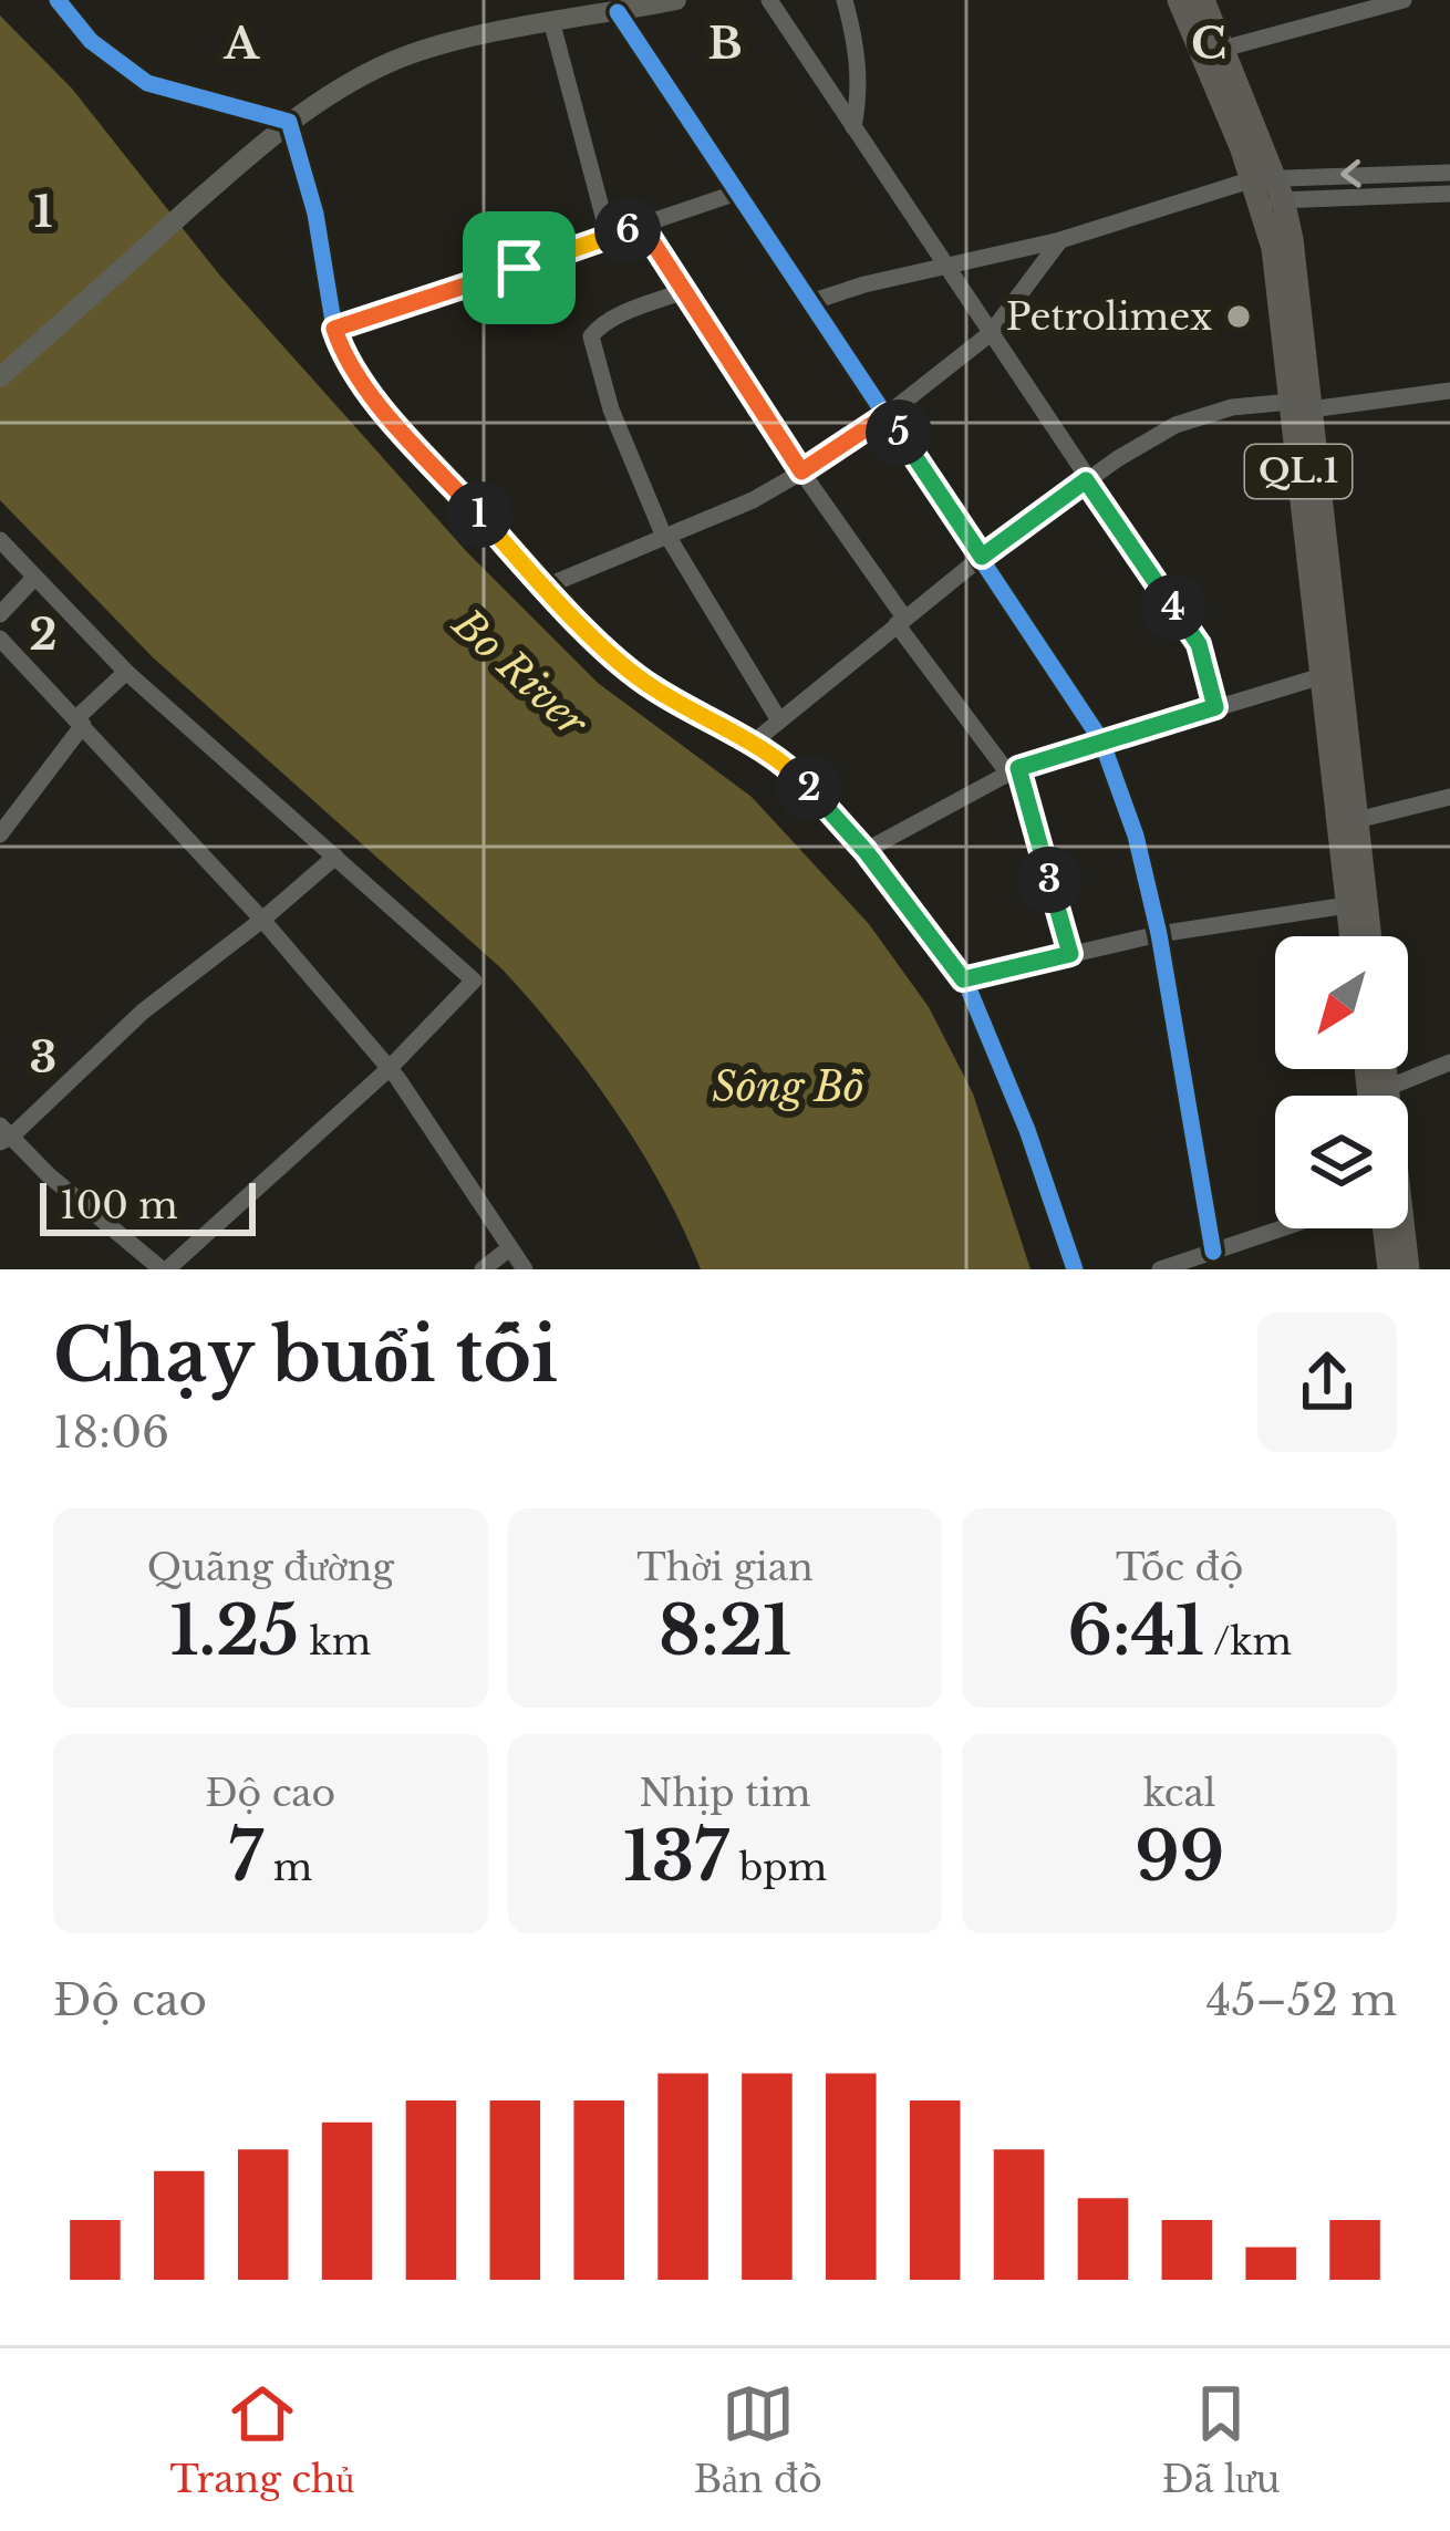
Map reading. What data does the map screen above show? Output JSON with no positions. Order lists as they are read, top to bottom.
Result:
{
  "streets": {
    "highway": ["QL.1"]
  },
  "water": ["Bo River", "Sông Bồ"],
  "places": ["Petrolimex"],
  "scale_bar": "100 m",
  "north": "bottom left",
  "page": {
    "pins": [
      "6",
      "5",
      "1",
      "4",
      "2",
      "3"
    ],
    "scale": "100 m",
    "heading": ["Chạy buổi tối", "18:06"],
    "stats": [
      ["Quãng đường", "1.25 km"],
      ["Thời gian", "8:21"],
      ["Tốc độ", "6:41 /km"],
      ["Độ cao", "7 m"],
      ["Nhịp tim", "137 bpm"],
      ["kcal", "99"]
    ],
    "chart": ["Độ cao", "45–52 m"],
    "tabs": ["Trang chủ", "Bản đồ", "Đã lưu"]
  },
  "grid": {
    "columns": ["A", "B", "C"],
    "rows": ["1", "2", "3"]
  }
}
